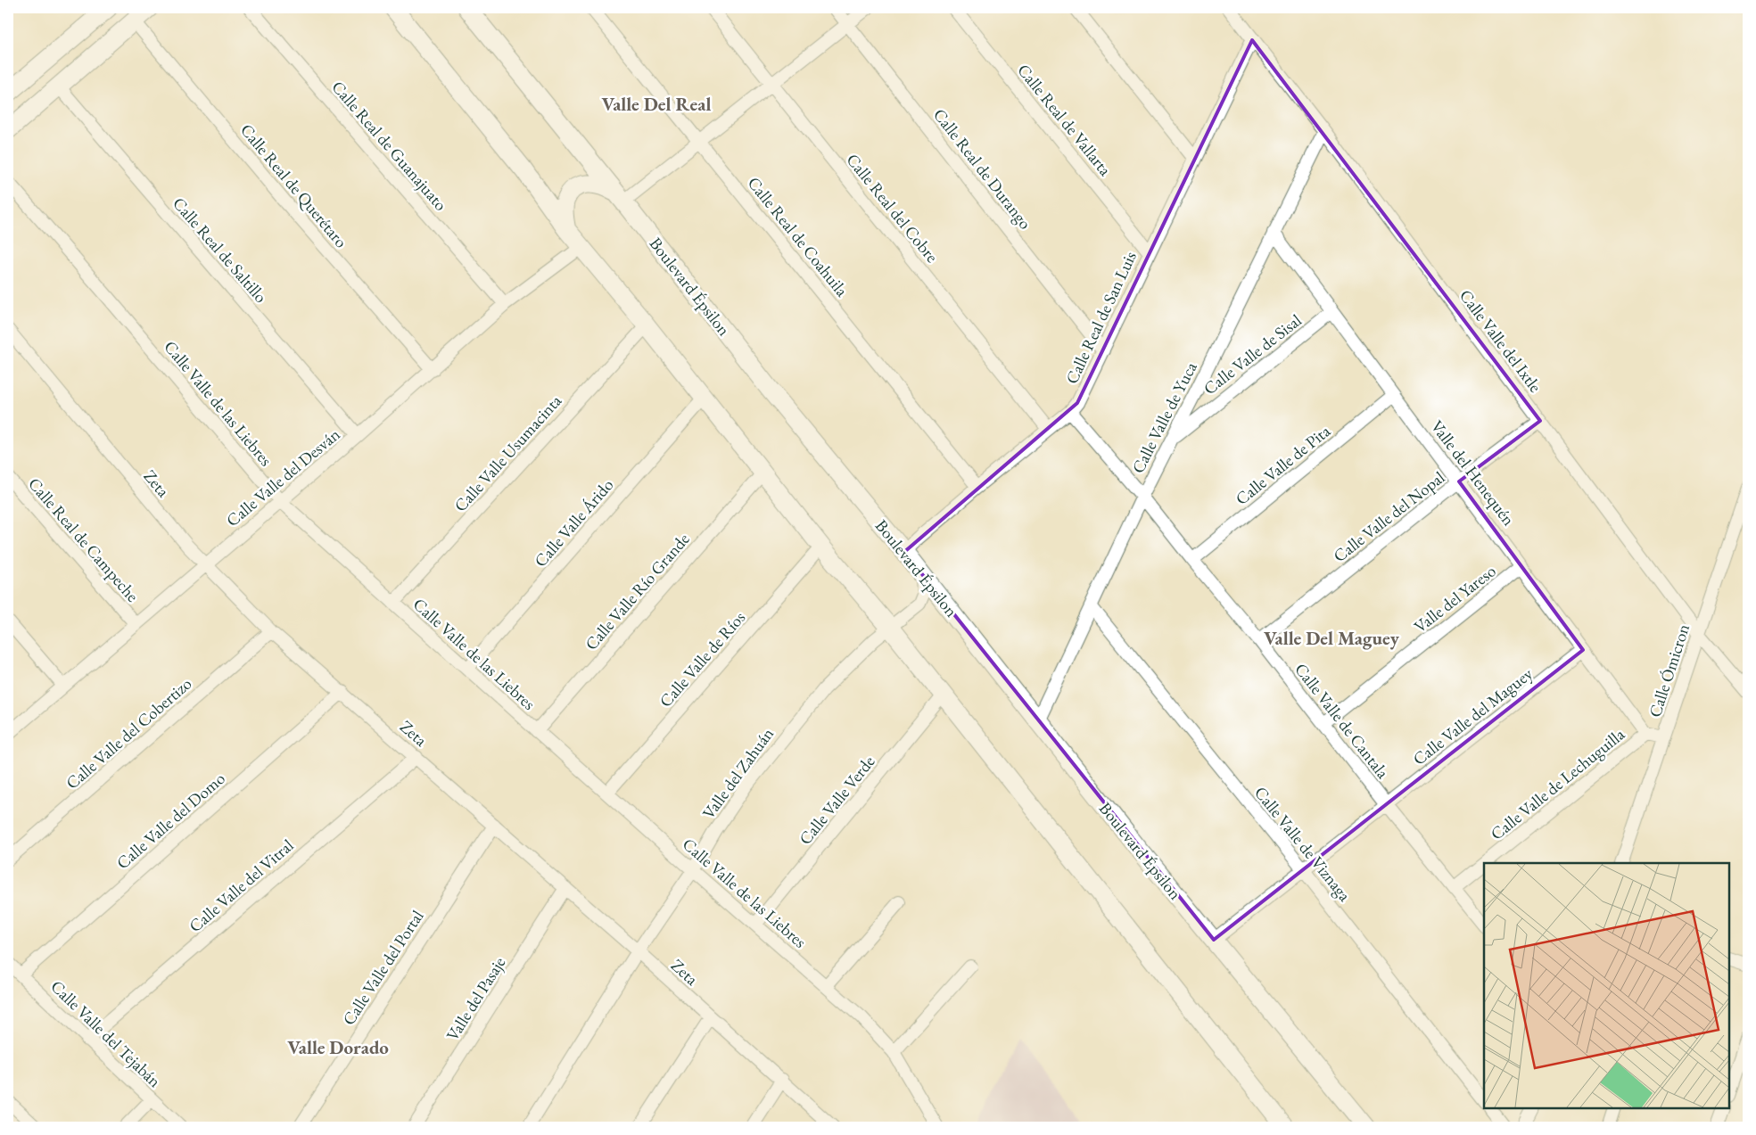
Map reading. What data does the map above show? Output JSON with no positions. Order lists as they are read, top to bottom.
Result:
{
  "streets": {
    "street": [
      "Calle Real de Vallarta",
      "Calle Real de Guanajuato",
      "Calle Real de Durango",
      "Calle Real de Querétaro",
      "Calle Real del Cobre",
      "Calle Real de Coahuila",
      "Calle Real de Saltillo",
      "Boulevard Épsilon",
      "Calle Real de San Luis",
      "Calle Valle del Ixtle",
      "Calle Valle de Sisal",
      "Calle Valle de las Liebres",
      "Calle Valle de Yuca",
      "Calle Valle Usumacinta",
      "Calle Valle de Pita",
      "Valle del Henequén",
      "Calle Valle del Desván",
      "Zeta",
      "Calle Valle del Nopal",
      "Calle Valle Árido",
      "Calle Real de Campeche",
      "Calle Valle Río Grande",
      "Valle del Yareso",
      "Calle Valle de Ríos",
      "Calle Ómicron",
      "Calle Valle del Maguey",
      "Calle Valle de Cantala",
      "Calle Valle del Cobertizo",
      "Valle del Zahuán",
      "Calle Valle de Lechuguilla",
      "Calle Valle Verde",
      "Calle Valle del Domo",
      "Calle Valle de Viznaga",
      "Calle Valle del Vitral",
      "Calle Valle del Portal",
      "Valle del Pasaje",
      "Calle Valle del Tejabán"
    ]
  },
  "crossings": [
    ["Calle Real de Vallarta", "Calle Real de San Luis"],
    ["Calle Real de Guanajuato", "Calle Valle del Desván"],
    ["Calle Real de Durango", "Calle Real de San Luis"],
    ["Calle Real de Querétaro", "Calle Valle del Desván"],
    ["Calle Real del Cobre", "Calle Real de San Luis"],
    ["Calle Real de Coahuila", "Calle Real de San Luis"],
    ["Calle Real de Saltillo", "Calle Valle del Desván"],
    ["Boulevard Épsilon", "Calle Real de San Luis"],
    ["Boulevard Épsilon", "Calle Valle de Yuca"],
    ["Boulevard Épsilon", "Calle Valle del Maguey"],
    ["Boulevard Épsilon", "Valle del Zahuán"],
    ["Calle Real de San Luis", "Calle Valle del Ixtle"],
    ["Calle Real de San Luis", "Calle Valle de Cantala"],
    ["Calle Valle del Ixtle", "Calle Valle de Yuca"],
    ["Calle Valle del Ixtle", "Calle Valle del Nopal"],
    ["Calle Valle del Ixtle", "Calle Ómicron"],
    ["Calle Valle de Sisal", "Calle Valle de Yuca"],
    ["Calle Valle de Sisal", "Valle del Henequén"],
    ["Calle Valle de las Liebres", "Calle Valle Usumacinta"],
    ["Calle Valle de las Liebres", "Calle Valle del Desván"],
    ["Calle Valle de las Liebres", "Calle Valle Árido"],
    ["Calle Valle de las Liebres", "Calle Valle Río Grande"],
    ["Calle Valle de las Liebres", "Calle Valle de Ríos"],
    ["Calle Valle de las Liebres", "Valle del Zahuán"],
    ["Calle Valle de las Liebres", "Calle Valle Verde"],
    ["Calle Valle de Yuca", "Valle del Henequén"],
    ["Calle Valle de Yuca", "Calle Valle de Cantala"],
    ["Calle Valle de Yuca", "Calle Valle de Viznaga"],
    ["Calle Valle de Pita", "Valle del Henequén"],
    ["Calle Valle de Pita", "Calle Valle de Cantala"],
    ["Valle del Henequén", "Calle Valle del Nopal"],
    ["Valle del Henequén", "Valle del Yareso"],
    ["Valle del Henequén", "Calle Valle del Maguey"],
    ["Valle del Henequén", "Calle Valle de Lechuguilla"],
    ["Calle Valle del Desván", "Zeta"],
    ["Calle Valle del Desván", "Calle Real de Campeche"],
    ["Zeta", "Calle Valle del Cobertizo"],
    ["Zeta", "Valle del Zahuán"],
    ["Zeta", "Calle Valle del Domo"],
    ["Zeta", "Calle Valle del Vitral"],
    ["Zeta", "Calle Valle del Portal"],
    ["Zeta", "Valle del Pasaje"],
    ["Calle Valle del Nopal", "Calle Valle de Cantala"],
    ["Valle del Yareso", "Calle Valle de Cantala"],
    ["Calle Ómicron", "Calle Valle de Lechuguilla"],
    ["Calle Valle del Maguey", "Calle Valle de Cantala"],
    ["Calle Valle del Maguey", "Calle Valle de Viznaga"],
    ["Calle Valle de Cantala", "Calle Valle de Lechuguilla"],
    ["Calle Valle del Domo", "Calle Valle del Tejabán"],
    ["Calle Valle del Vitral", "Calle Valle del Tejabán"]
  ],
  "districts": ["Valle Del Real", "Valle Del Maguey", "Valle Dorado"]
}
